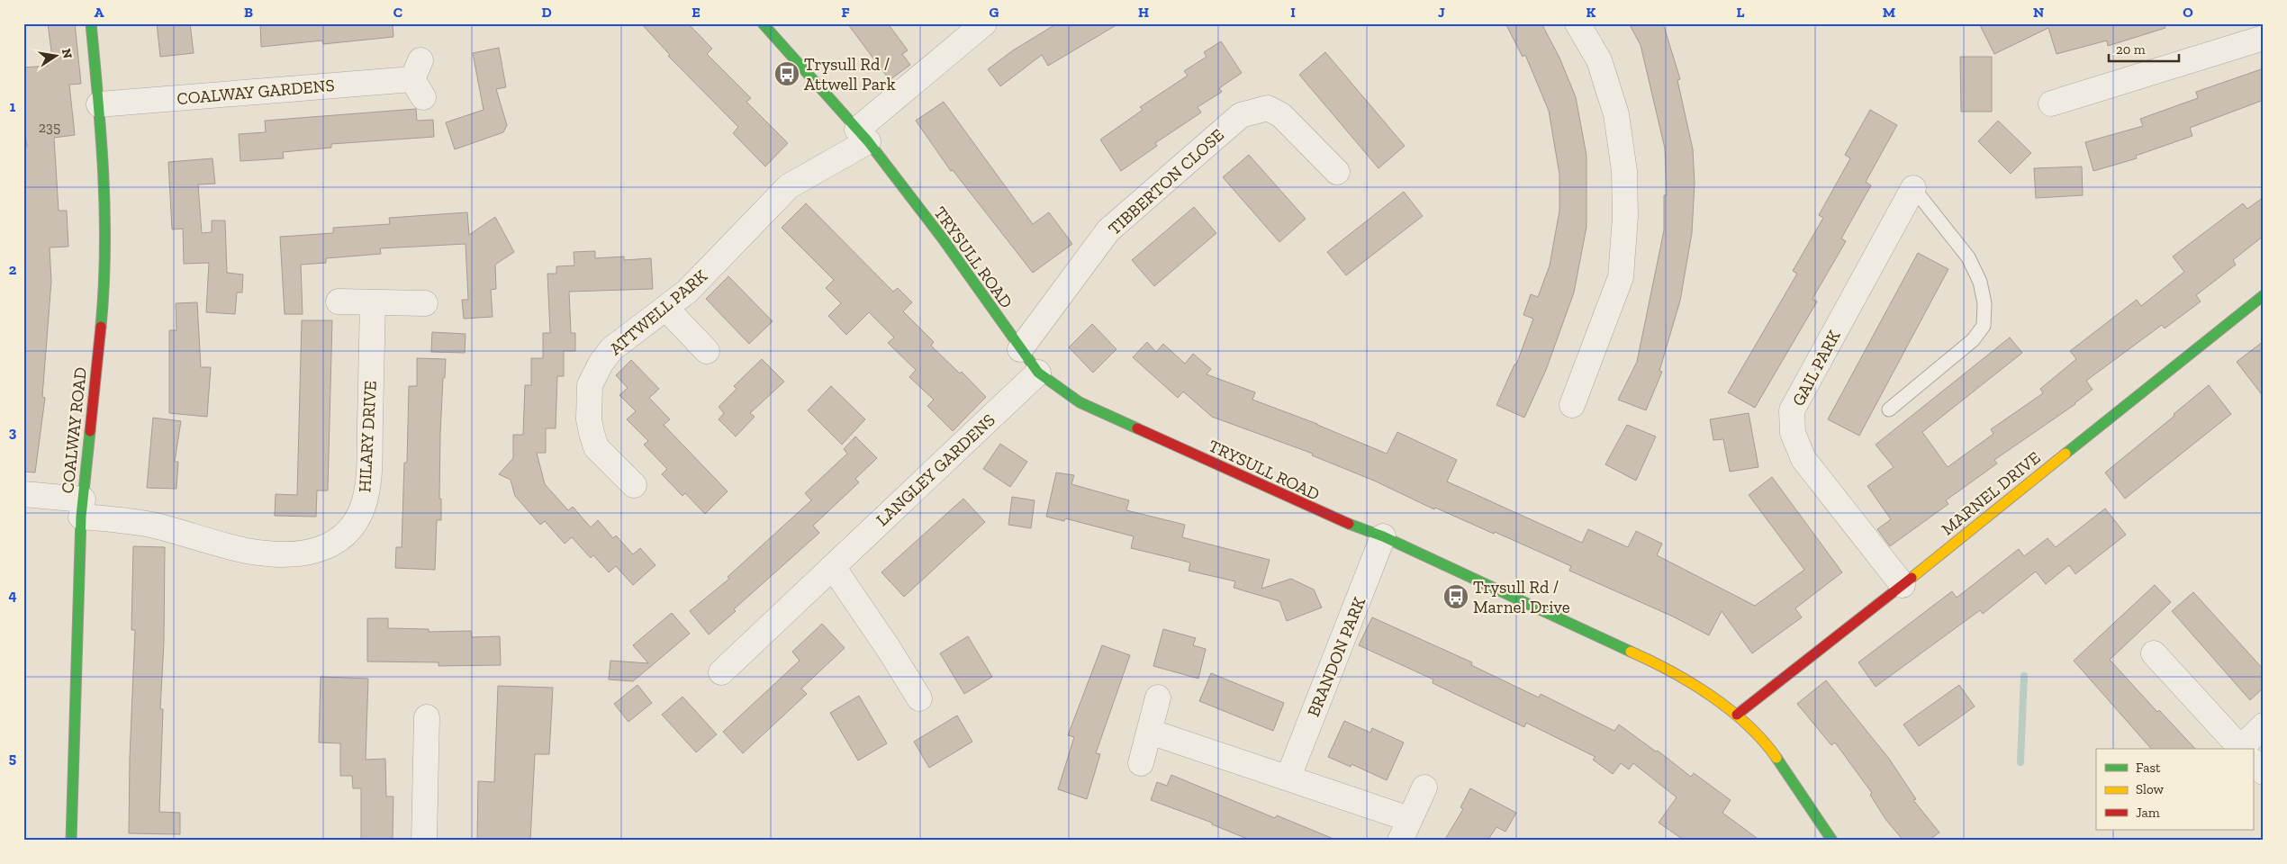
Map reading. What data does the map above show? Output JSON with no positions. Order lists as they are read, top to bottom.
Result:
{
  "streets": {
    "street": [
      "COALWAY GARDENS",
      "TIBBERTON CLOSE",
      "TRYSULL ROAD",
      "ATTWELL PARK",
      "GAIL PARK",
      "COALWAY ROAD",
      "HILARY DRIVE",
      "LANGLEY GARDENS",
      "MARNEL DRIVE",
      "BRANDON PARK"
    ]
  },
  "crossings": [
    ["COALWAY GARDENS", "COALWAY ROAD"],
    ["TIBBERTON CLOSE", "TRYSULL ROAD"],
    ["TRYSULL ROAD", "ATTWELL PARK"],
    ["TRYSULL ROAD", "LANGLEY GARDENS"],
    ["TRYSULL ROAD", "MARNEL DRIVE"],
    ["TRYSULL ROAD", "BRANDON PARK"],
    ["GAIL PARK", "MARNEL DRIVE"],
    ["COALWAY ROAD", "HILARY DRIVE"]
  ],
  "places": {
    "bus stop": ["Trysull Rd / Attwell Park", "Trysull Rd / Marnel Drive"]
  },
  "house_numbers": ["235"],
  "legend": ["Fast", "Slow", "Jam"],
  "scale_bar": "20 m",
  "north": "right",
  "grid": {
    "columns": [
      "A",
      "B",
      "C",
      "D",
      "E",
      "F",
      "G",
      "H",
      "I",
      "J",
      "K",
      "L",
      "M",
      "N",
      "O"
    ],
    "rows": [
      "1",
      "2",
      "3",
      "4",
      "5"
    ]
  }
}
